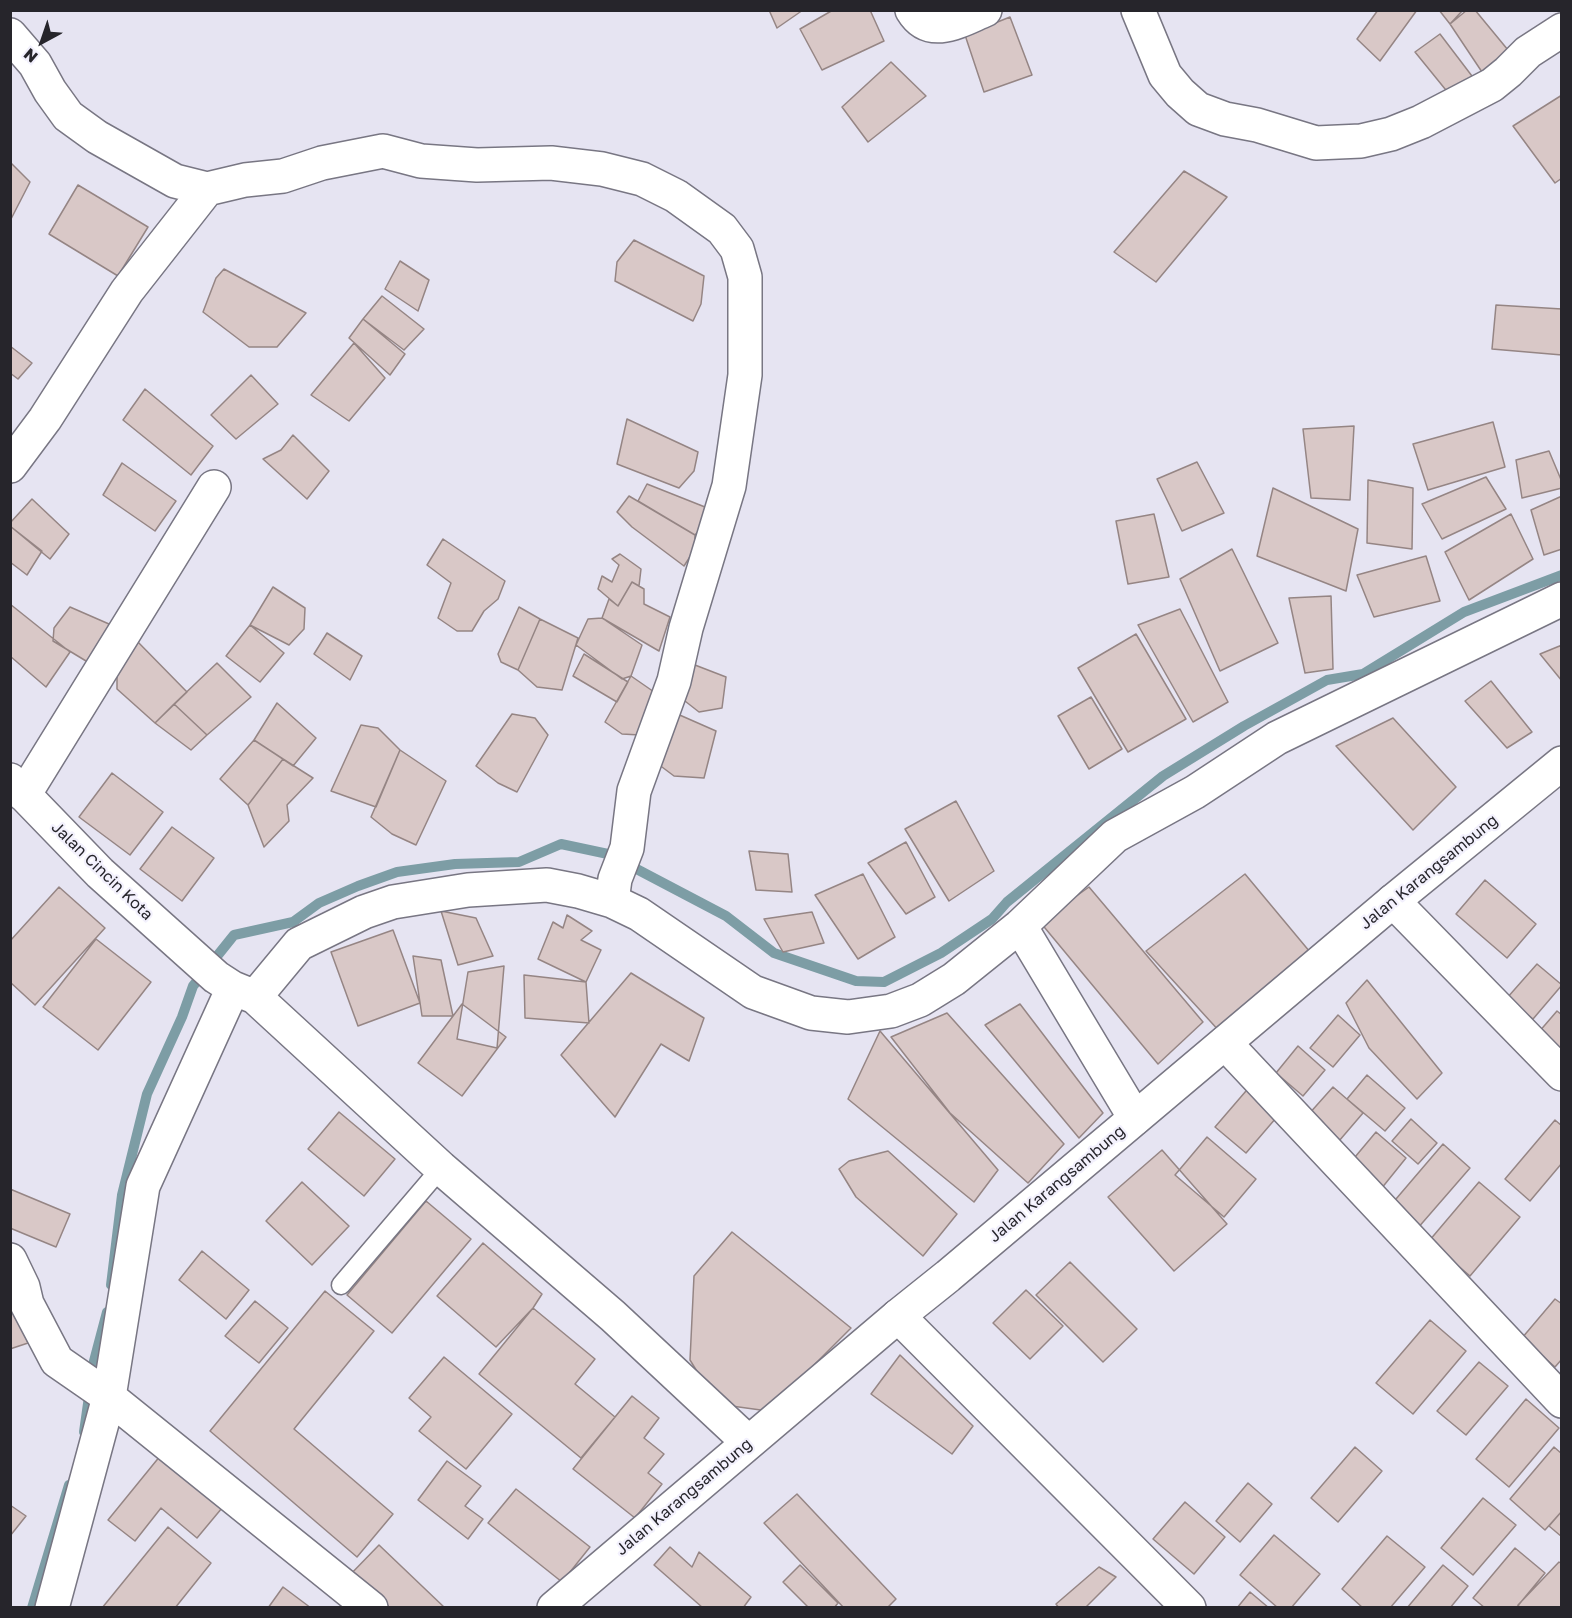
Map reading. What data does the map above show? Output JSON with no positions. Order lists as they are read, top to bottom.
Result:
{
  "streets": {
    "street": ["Jalan Cincin Kota", "Jalan Karangsambung"]
  },
  "crossings": [
    ["Jalan Cincin Kota", "Jalan Karangsambung"]
  ],
  "north": "bottom left"
}
